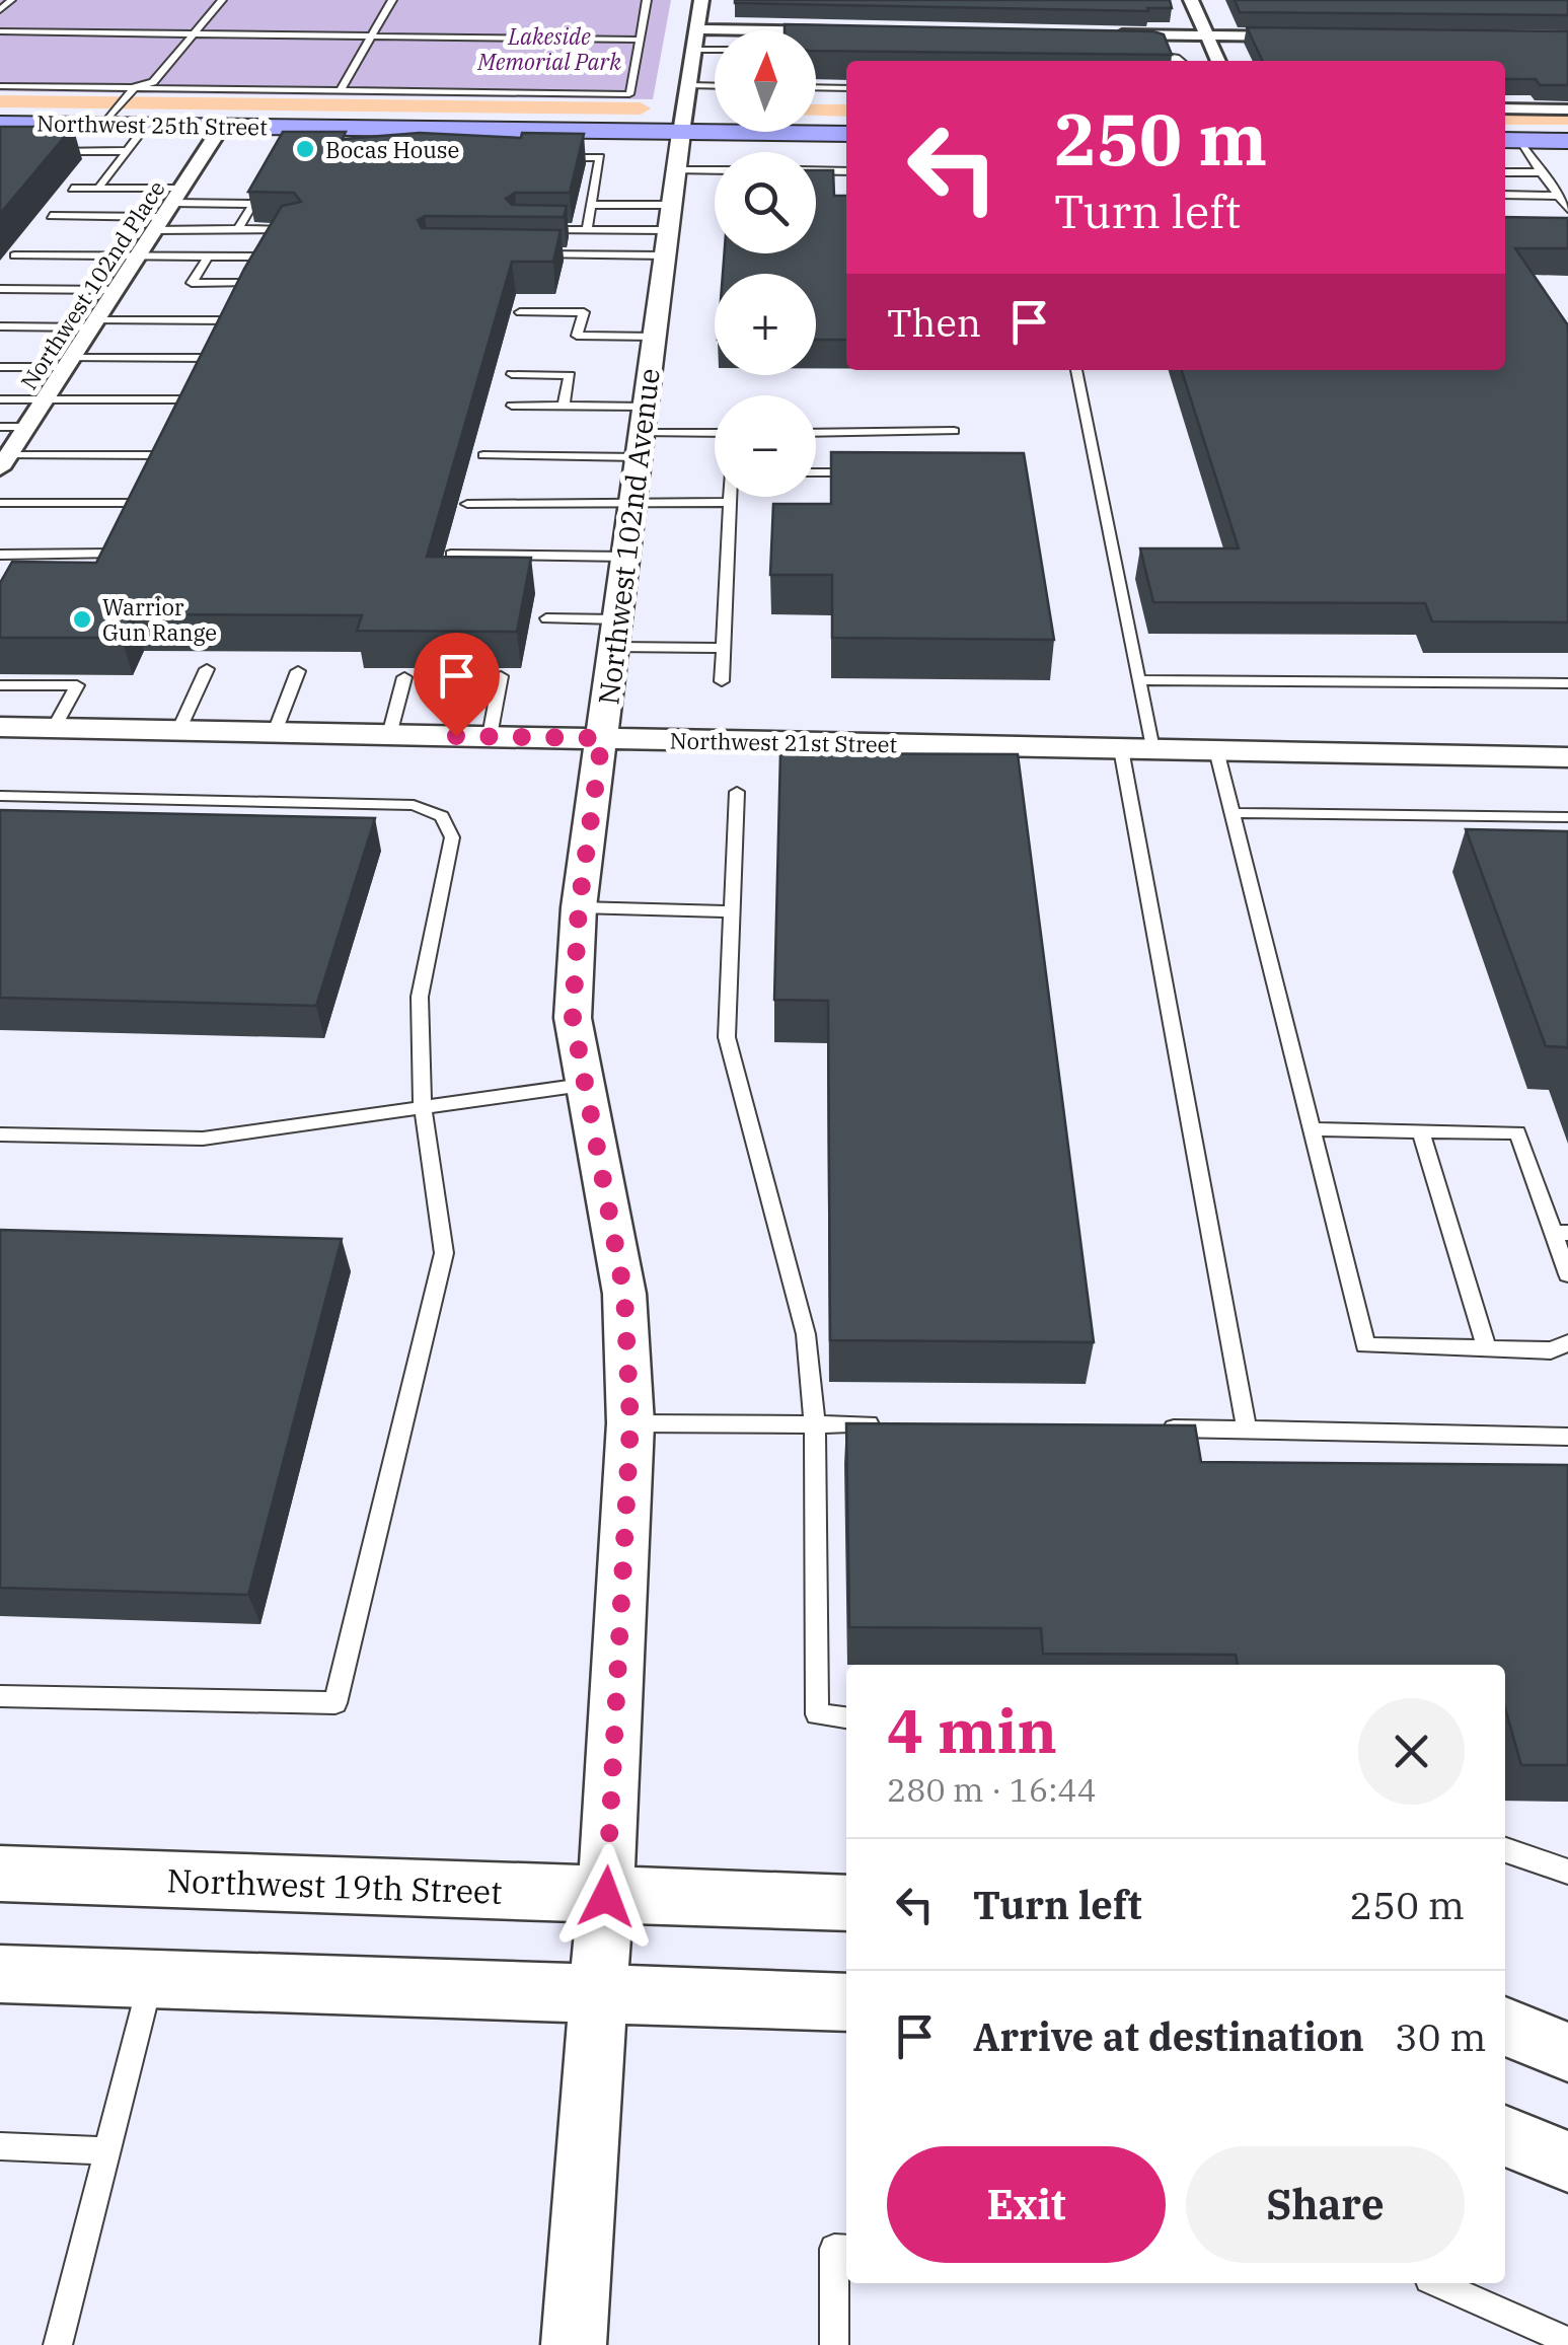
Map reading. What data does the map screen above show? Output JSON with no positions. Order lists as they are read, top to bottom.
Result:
{
  "streets": {
    "main road": ["Northwest 25th Street"],
    "street": [
      "Northwest 102nd Place",
      "Northwest 102nd Avenue",
      "Northwest 21st Street",
      "Northwest 19th Street"
    ]
  },
  "crossings": [
    ["Northwest 25th Street", "Northwest 102nd Place"],
    ["Northwest 25th Street", "Northwest 102nd Avenue"],
    ["Northwest 102nd Avenue", "Northwest 21st Street"],
    ["Northwest 102nd Avenue", "Northwest 19th Street"]
  ],
  "parks": ["Lakeside Memorial Park"],
  "places": ["Bocas House", "Warrior Gun Range"],
  "north": "top",
  "page": {
    "map_buttons": ["+", "−"],
    "turn": ["250 m", "Turn left"],
    "then": "Then",
    "heading": ["4 min", "280 m · 16:44"],
    "list": [
      {
        "name": "Turn left",
        "value": "250 m"
      },
      {
        "name": "Arrive at destination",
        "value": "30 m"
      }
    ],
    "buttons": ["Exit", "Share"]
  }
}
